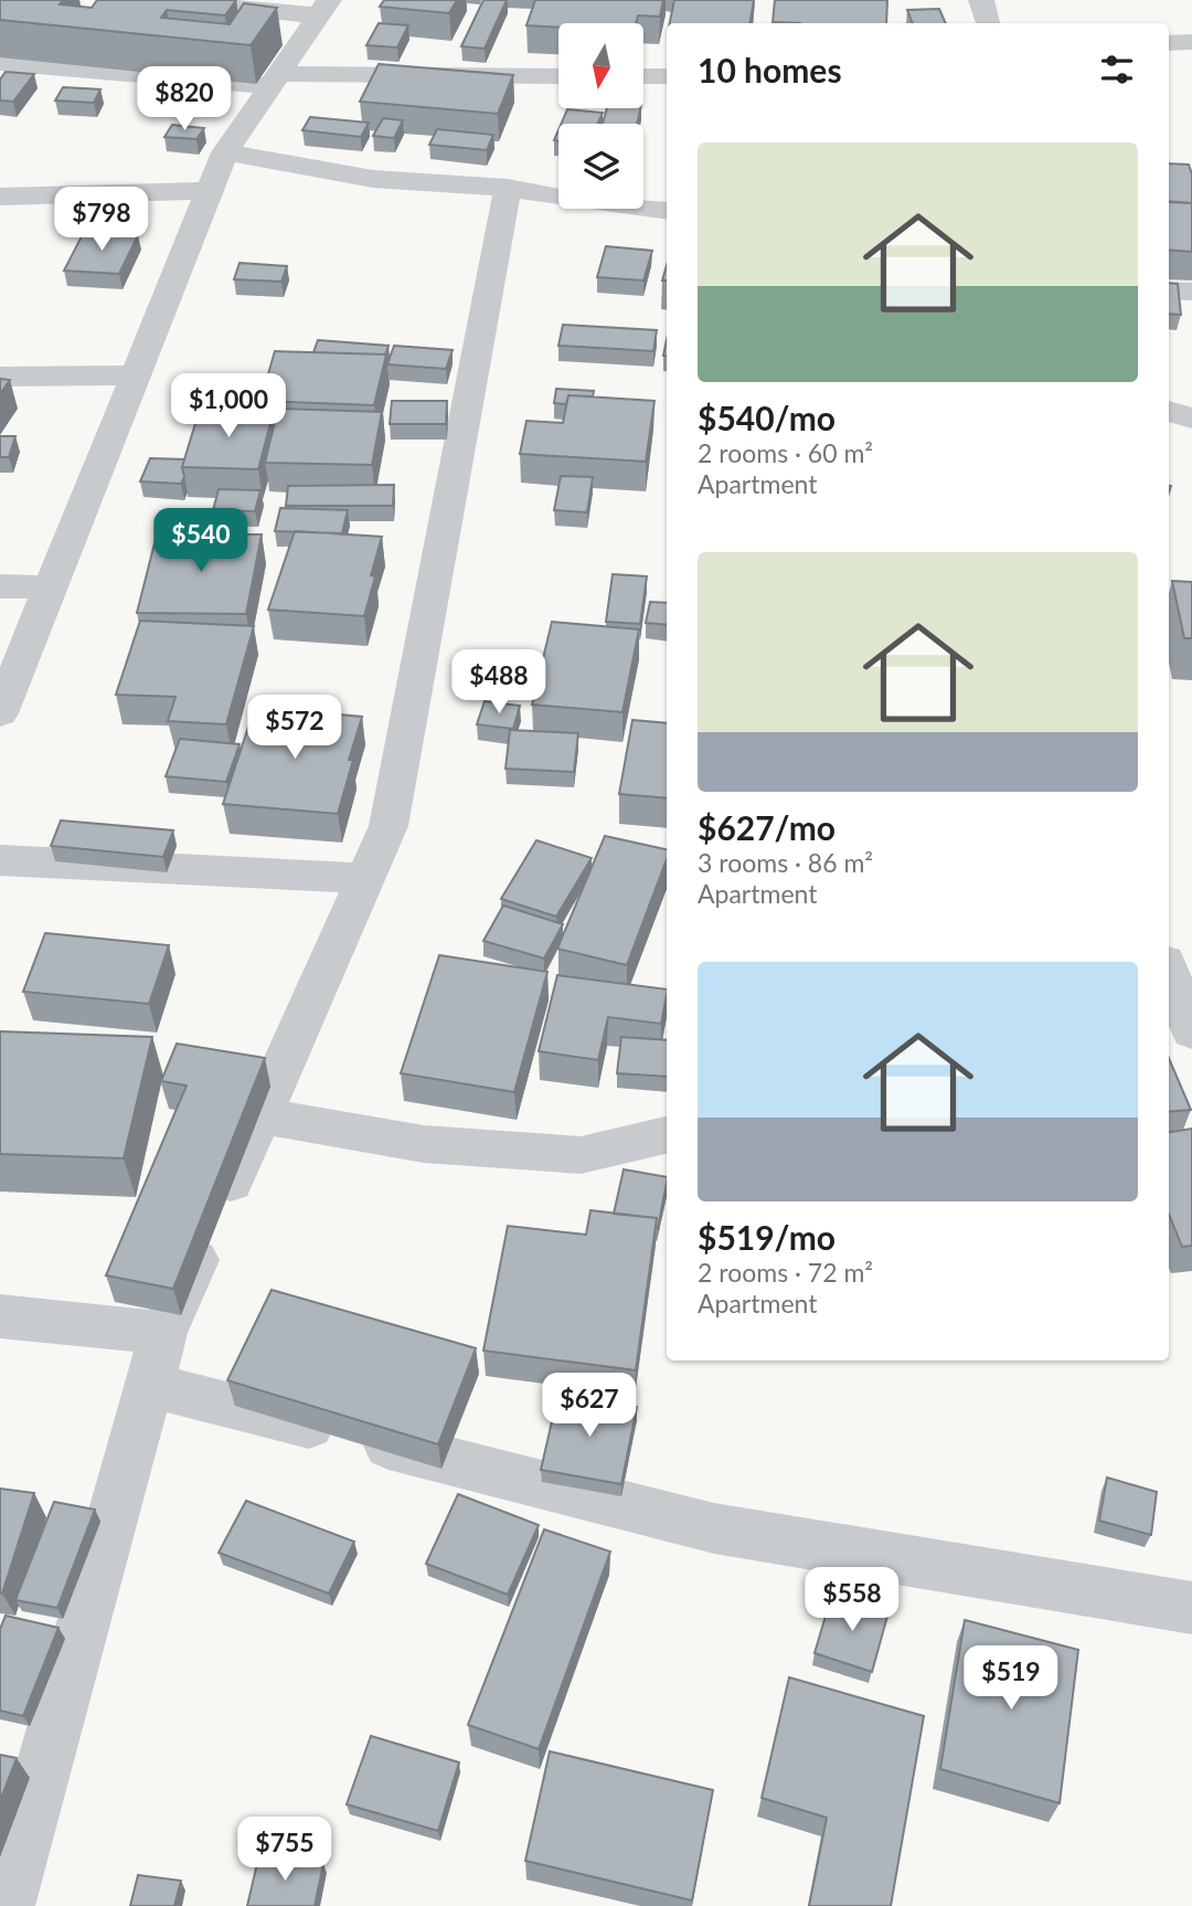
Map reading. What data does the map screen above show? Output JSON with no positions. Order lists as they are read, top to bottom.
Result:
{
  "north": "bottom",
  "page": {
    "heading": "10 homes",
    "price": [
      "$820",
      "$798",
      "$1,000",
      "$540",
      "$488",
      "$572",
      "$627",
      "$558",
      "$519",
      "$755"
    ],
    "list": [
      {
        "name": "$540/mo",
        "note": "2 rooms · 60 m² · Apartment"
      },
      {
        "name": "$627/mo",
        "note": "3 rooms · 86 m² · Apartment"
      },
      {
        "name": "$519/mo",
        "note": "2 rooms · 72 m² · Apartment"
      }
    ]
  }
}
